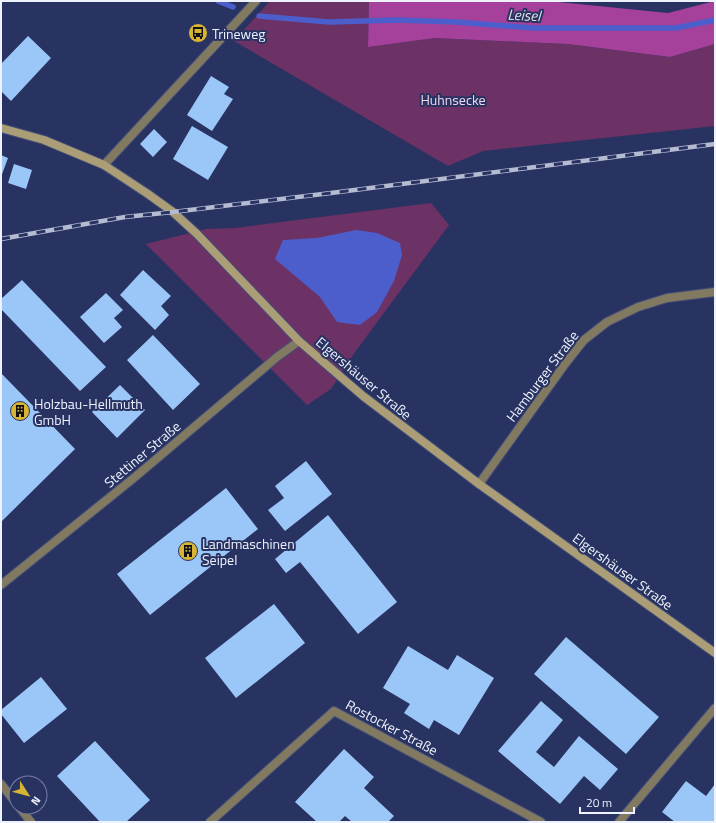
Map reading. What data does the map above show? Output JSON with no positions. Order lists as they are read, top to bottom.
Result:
{
  "streets": {
    "street": [
      "Hamburger Straße",
      "Elgershäuser Straße",
      "Stettiner Straße",
      "Rostocker Straße"
    ]
  },
  "crossings": [
    ["Hamburger Straße", "Elgershäuser Straße"],
    ["Elgershäuser Straße", "Stettiner Straße"]
  ],
  "water": ["Leisel"],
  "parks": ["Huhnsecke"],
  "places": {
    "bus stop": ["Trineweg"],
    "building": ["Holzbau-Hellmuth GmbH", "Landmaschinen Seipel"]
  },
  "scale_bar": "20 m",
  "north": "bottom right"
}
